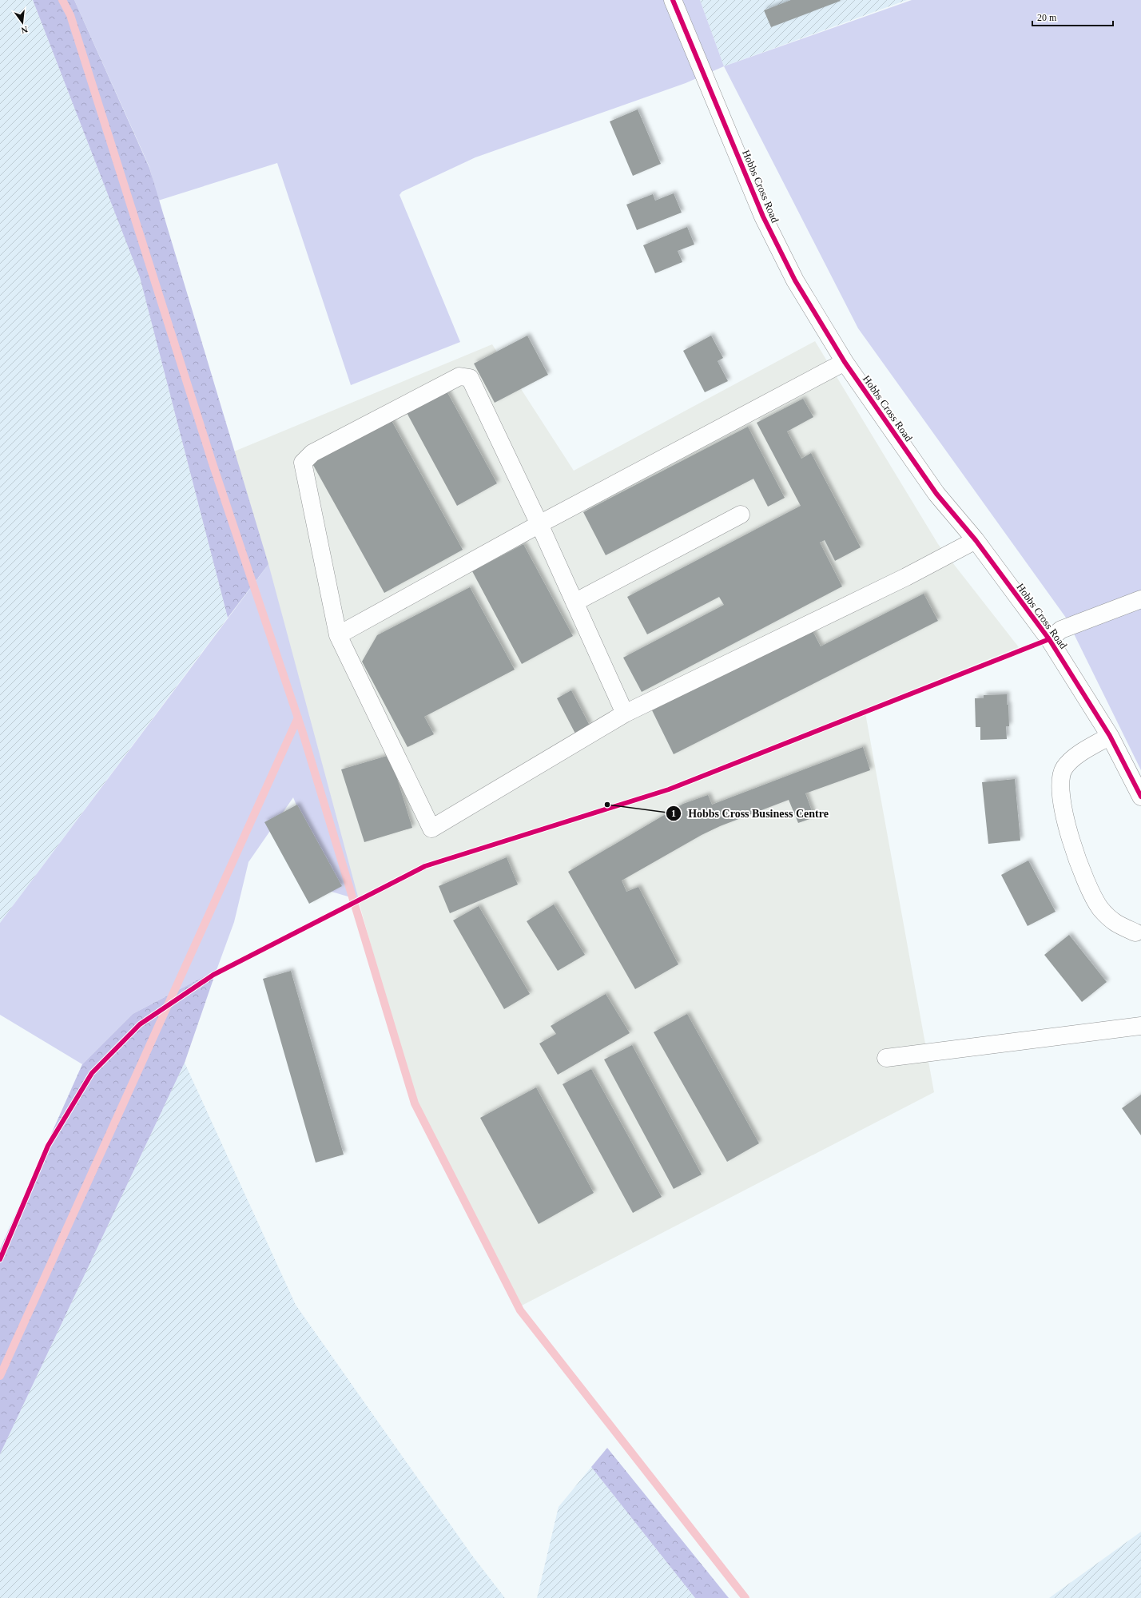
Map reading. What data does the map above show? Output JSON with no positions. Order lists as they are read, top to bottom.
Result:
{
  "streets": {
    "street": ["Hobbs Cross Road"]
  },
  "places": ["Hobbs Cross Business Centre"],
  "scale_bar": "20 m",
  "north": "bottom"
}
